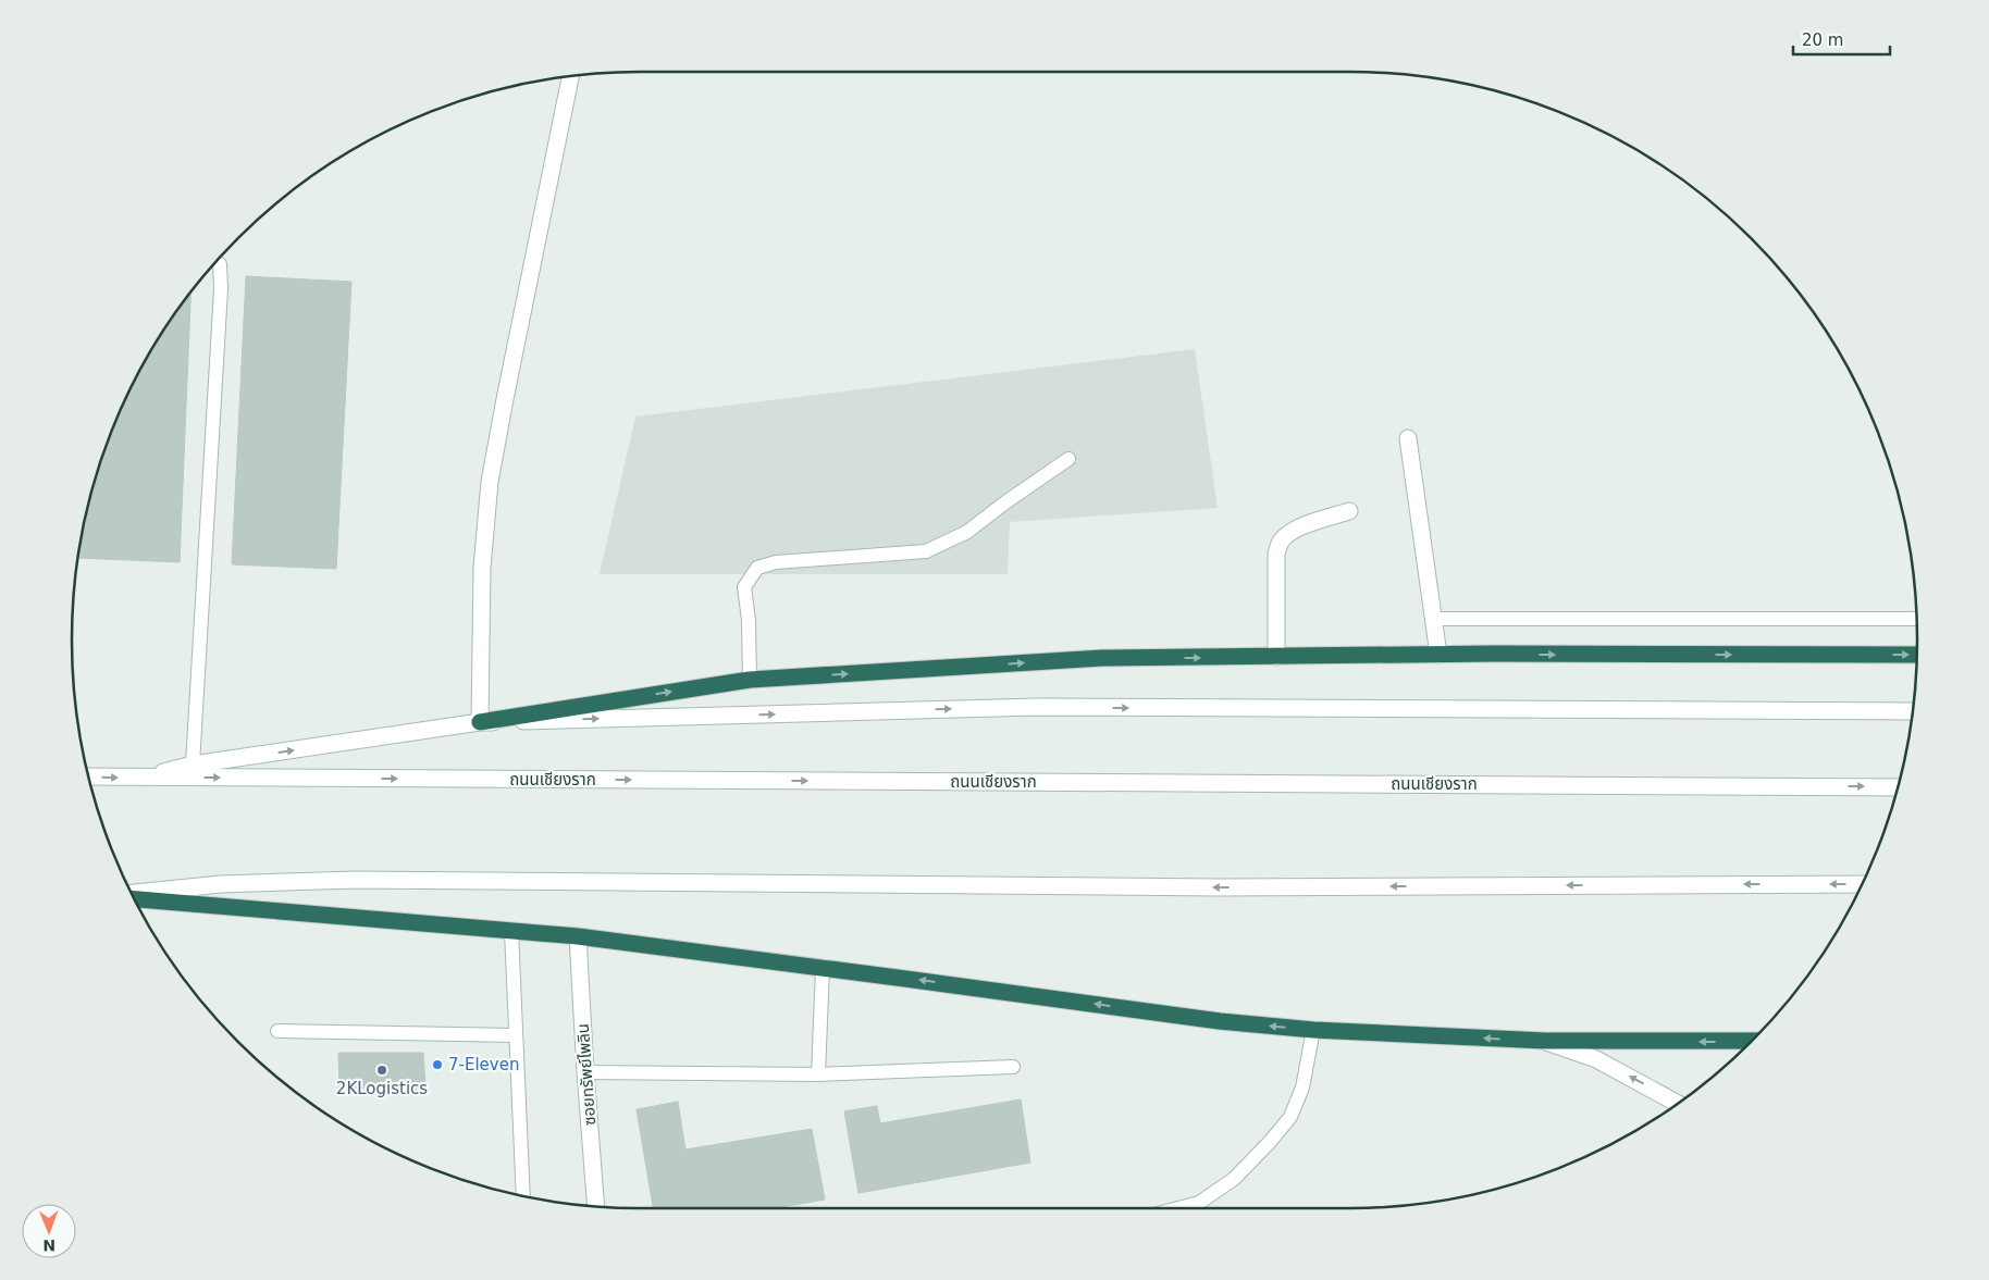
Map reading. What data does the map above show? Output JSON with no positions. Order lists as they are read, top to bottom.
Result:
{
  "streets": {
    "main road": ["ถนนเชียงราก", "ซอยทรัพย์ไพลิน"]
  },
  "places": ["7-Eleven", "2KLogistics"],
  "scale_bar": "20 m",
  "north": "bottom"
}
